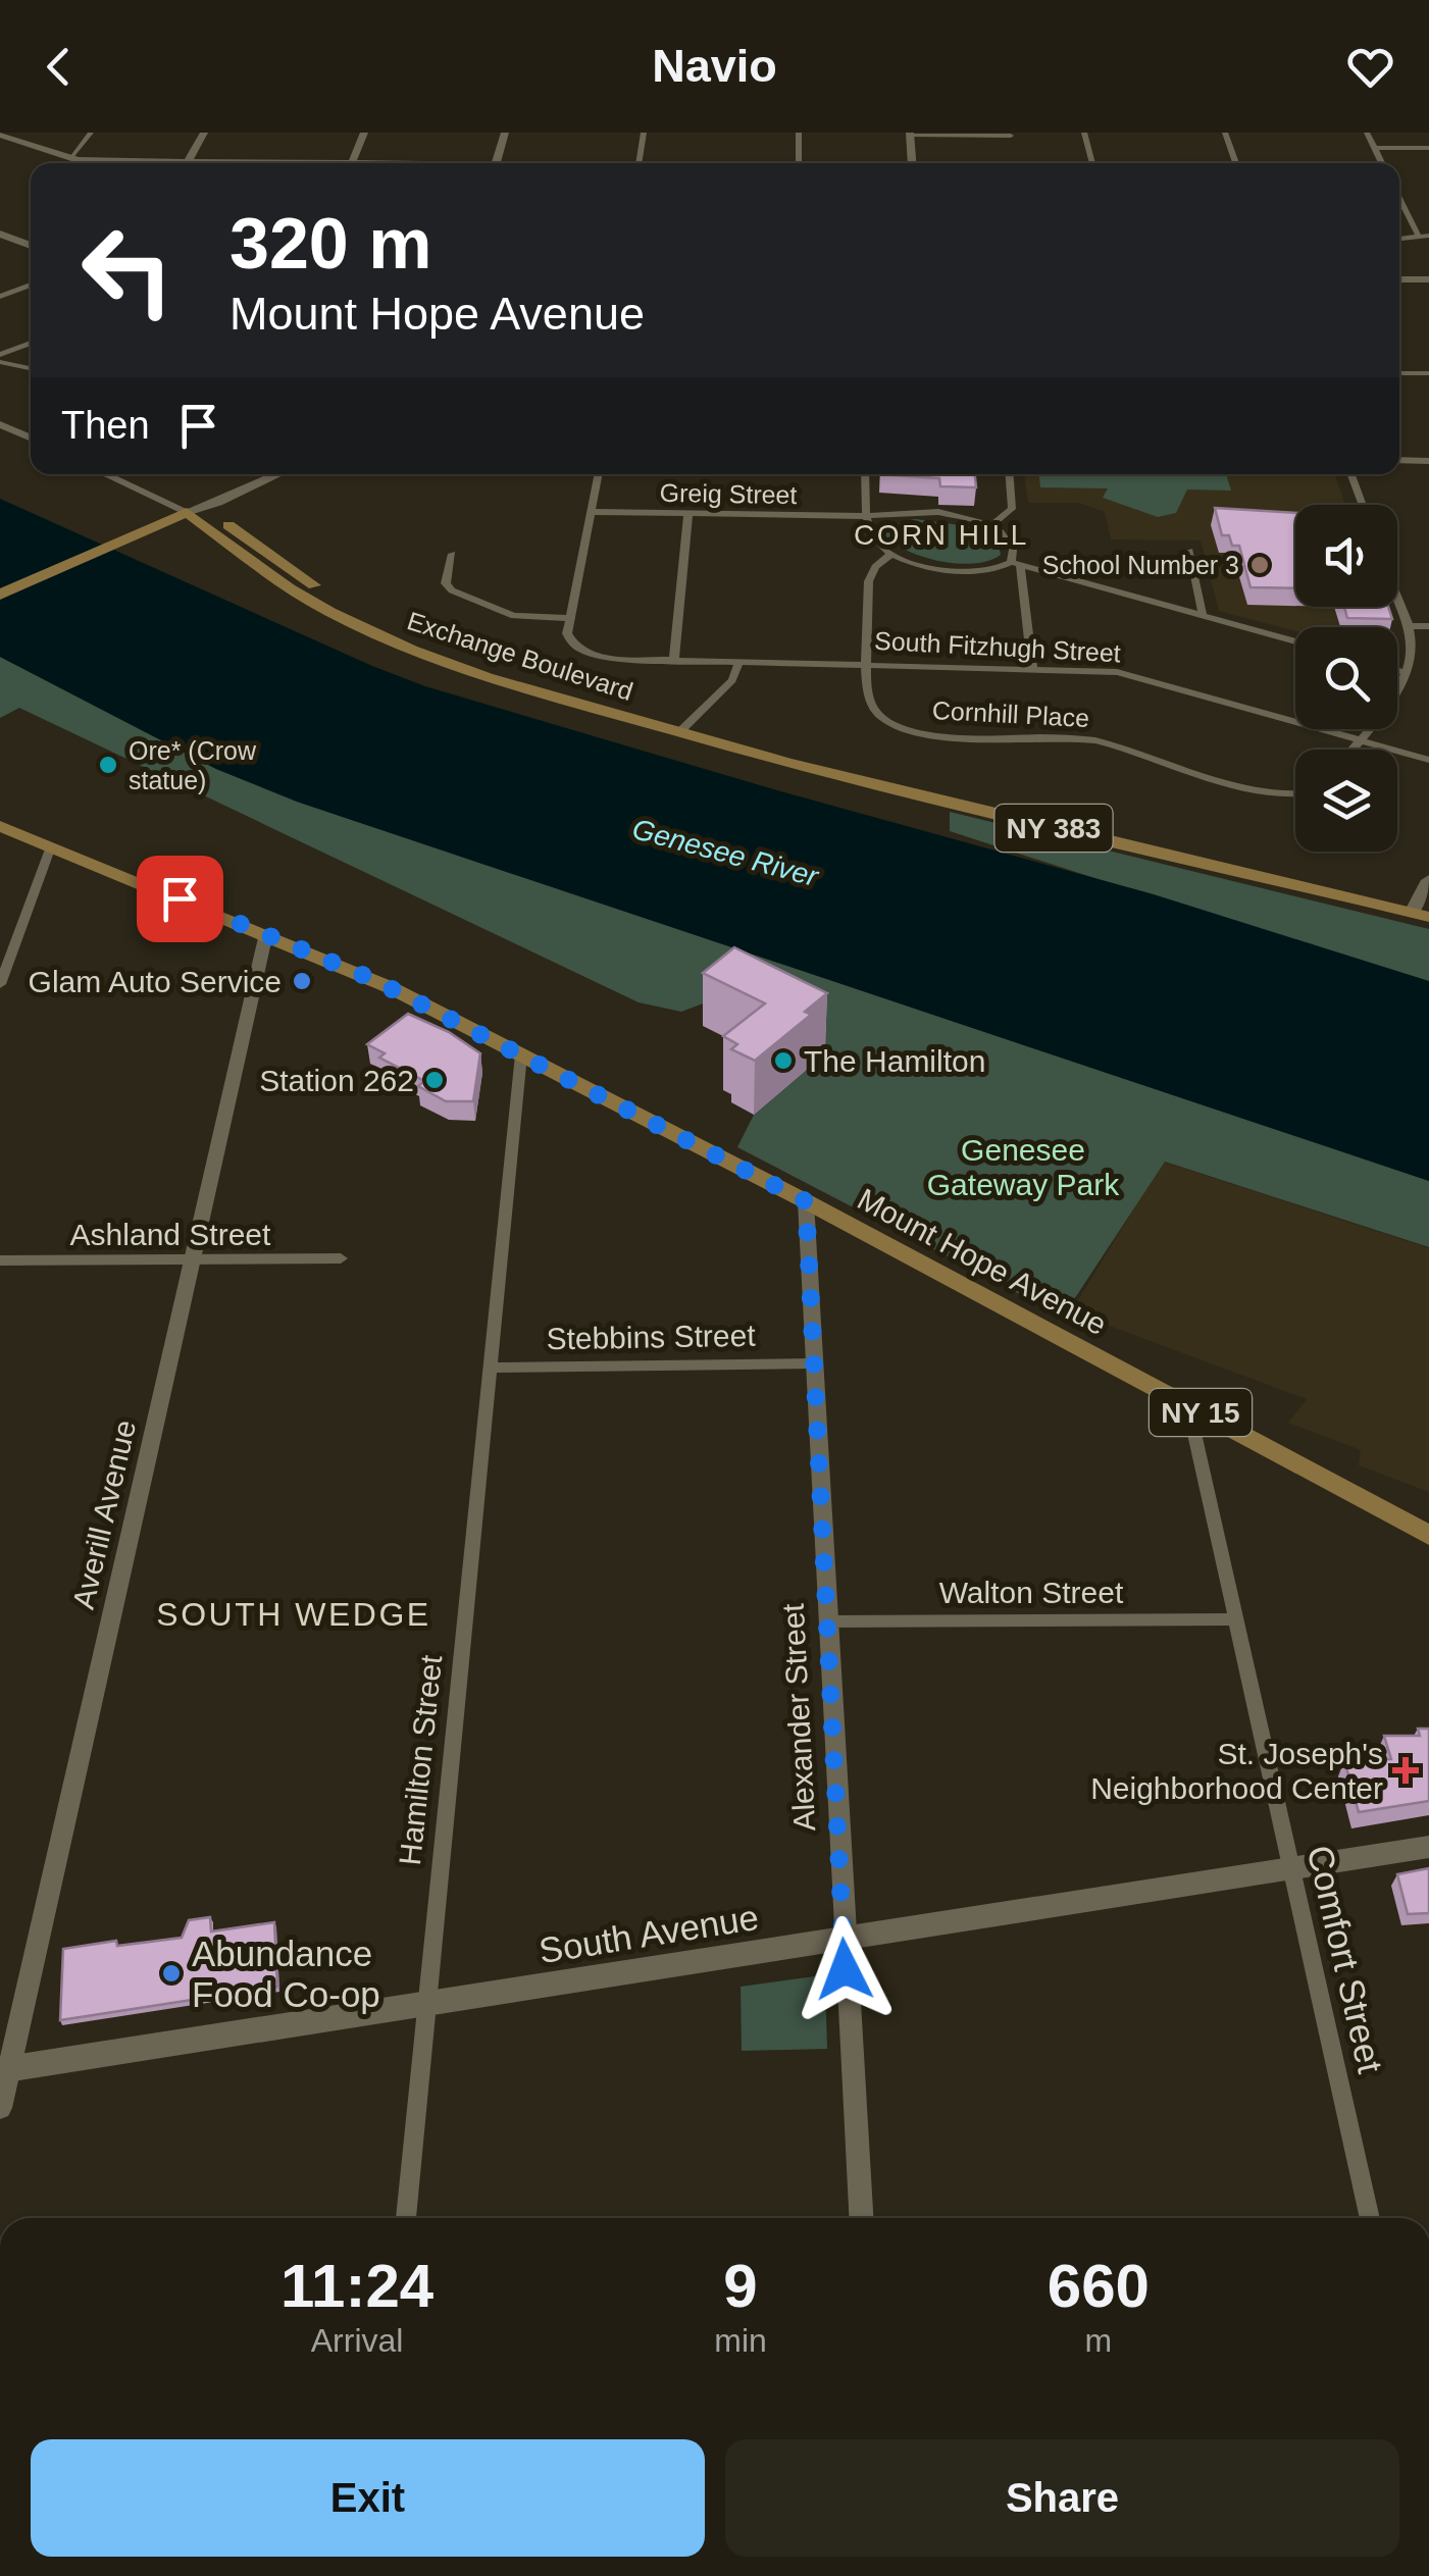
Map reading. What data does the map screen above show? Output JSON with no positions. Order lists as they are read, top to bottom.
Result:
{
  "streets": {
    "main road": [
      "Exchange Boulevard",
      "NY 383",
      "Mount Hope Avenue",
      "NY 15",
      "South Avenue"
    ],
    "street": [
      "Greig Street",
      "South Fitzhugh Street",
      "Cornhill Place",
      "Ashland Street",
      "Stebbins Street",
      "Averill Avenue",
      "Walton Street",
      "Alexander Street",
      "Hamilton Street",
      "Comfort Street"
    ]
  },
  "crossings": [
    ["South Fitzhugh Street", "Cornhill Place"],
    ["Ashland Street", "Averill Avenue"],
    ["Mount Hope Avenue", "Averill Avenue"],
    ["Mount Hope Avenue", "Alexander Street"],
    ["Mount Hope Avenue", "Hamilton Street"],
    ["Mount Hope Avenue", "Comfort Street"],
    ["Stebbins Street", "Alexander Street"],
    ["Stebbins Street", "Hamilton Street"],
    ["Averill Avenue", "South Avenue"],
    ["Walton Street", "Alexander Street"],
    ["Walton Street", "Comfort Street"],
    ["Alexander Street", "South Avenue"],
    ["Hamilton Street", "South Avenue"],
    ["South Avenue", "Comfort Street"]
  ],
  "districts": ["CORN HILL", "SOUTH WEDGE"],
  "water": ["Genesee River"],
  "parks": ["Genesee Gateway Park"],
  "places": {
    "other": [
      "School Number 3",
      "Ore* (Crow statue)",
      "Glam Auto Service",
      "The Hamilton",
      "Station 262",
      "Abundance Food Co-op"
    ],
    "health": ["St. Joseph's Neighborhood Center"]
  },
  "page": {
    "header": "Navio",
    "turn": ["320 m", "Mount Hope Avenue"],
    "then": "Then",
    "eta": [
      "11:24",
      "Arrival",
      "9",
      "min",
      "660",
      "m"
    ],
    "buttons": ["Exit", "Share"]
  }
}
